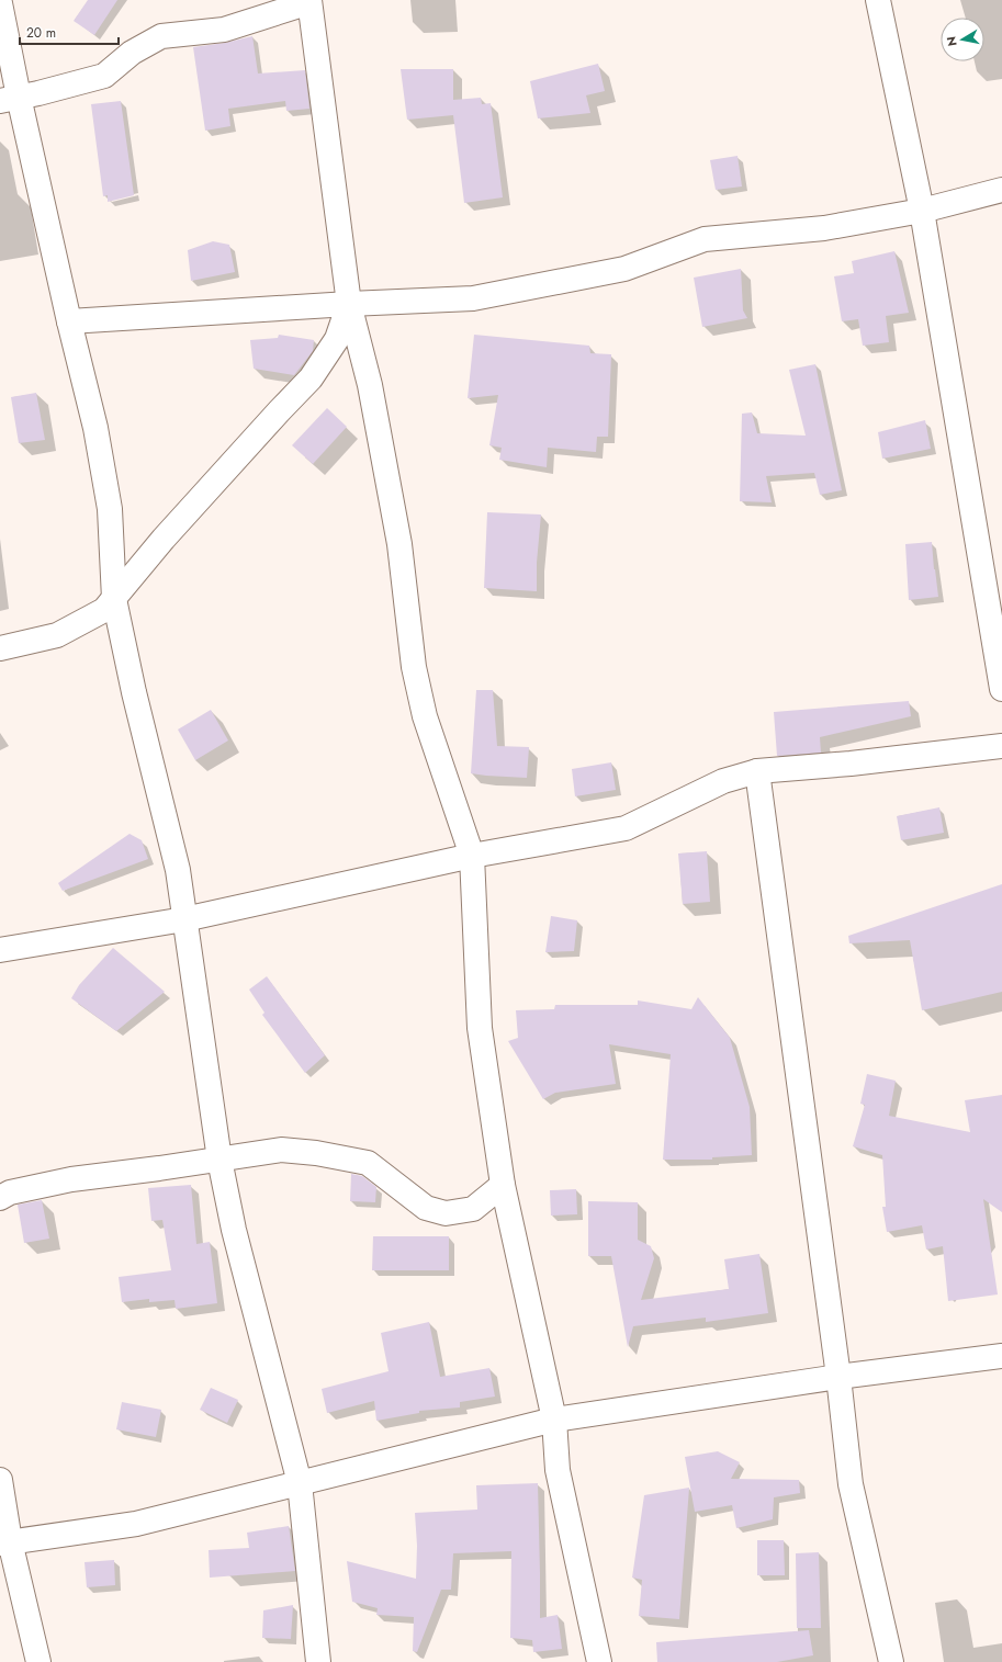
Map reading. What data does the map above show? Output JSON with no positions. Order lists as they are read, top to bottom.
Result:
{
  "scale_bar": "20 m",
  "north": "left"
}
